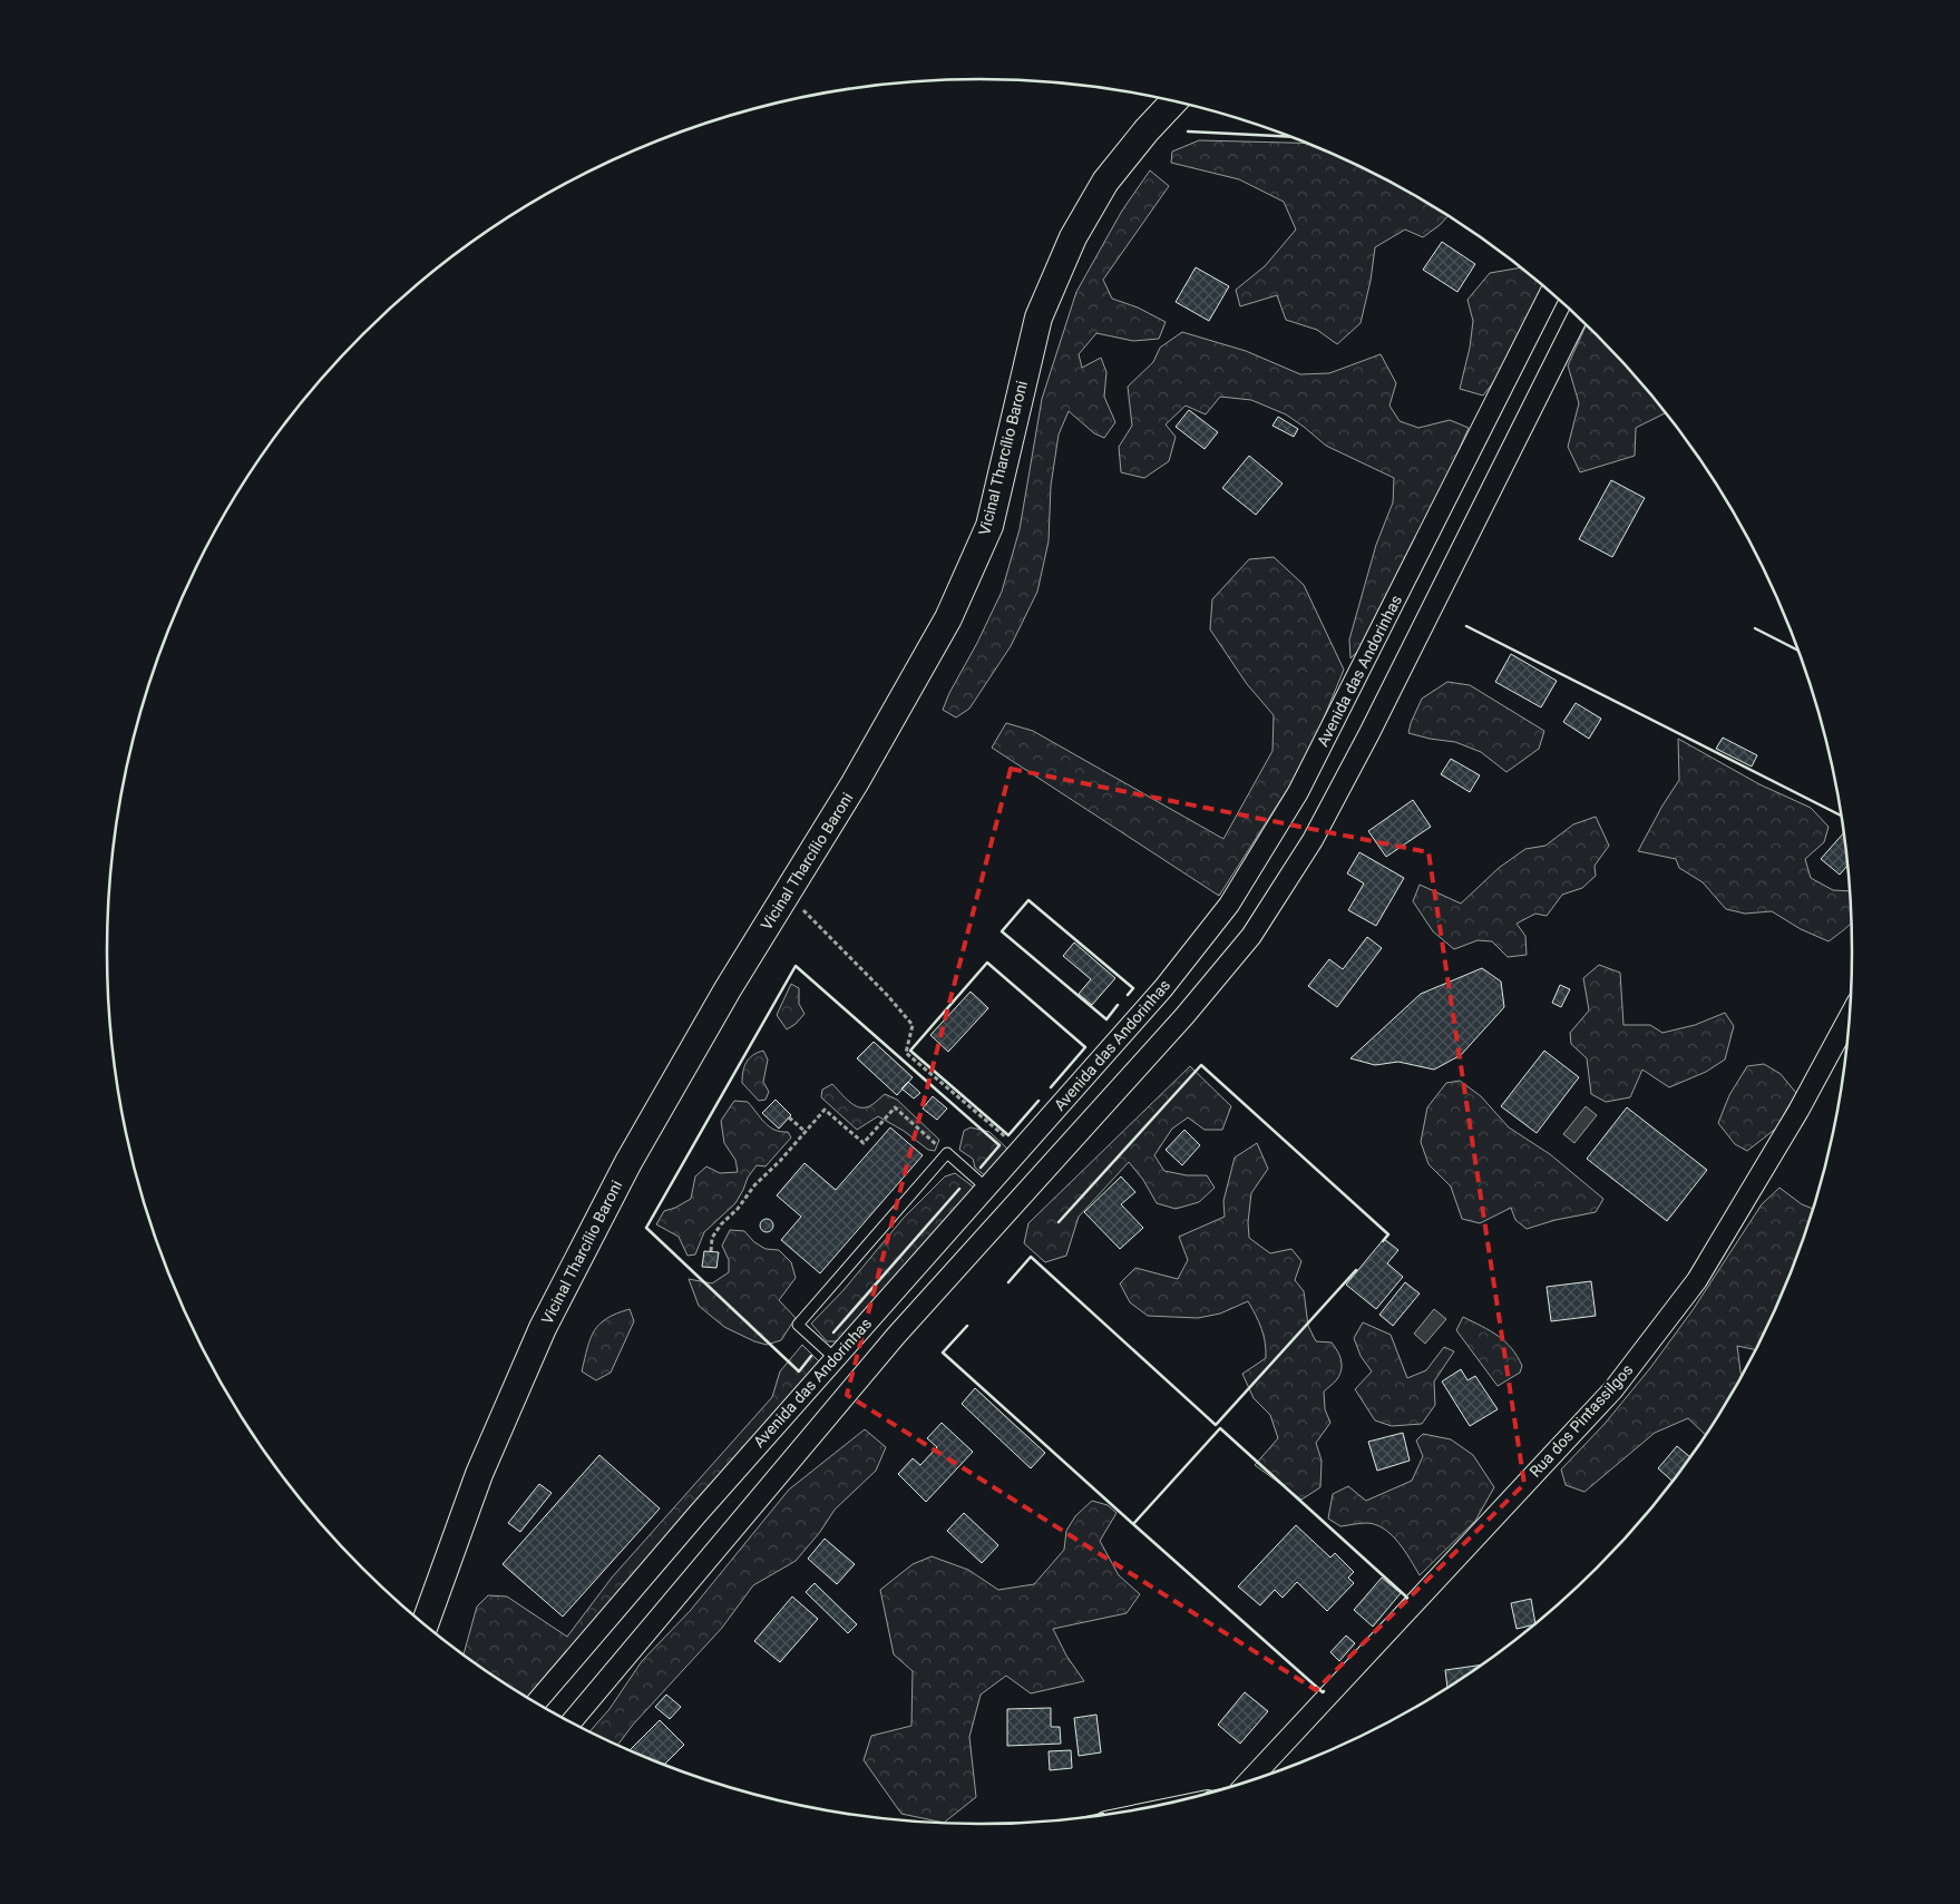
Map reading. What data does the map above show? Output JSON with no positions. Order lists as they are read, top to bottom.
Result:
{
  "streets": {
    "main road": ["Vicinal Tharcílio Baroni"],
    "street": ["Avenida das Andorinhas", "Rua dos Pintassilgos"]
  }
}
